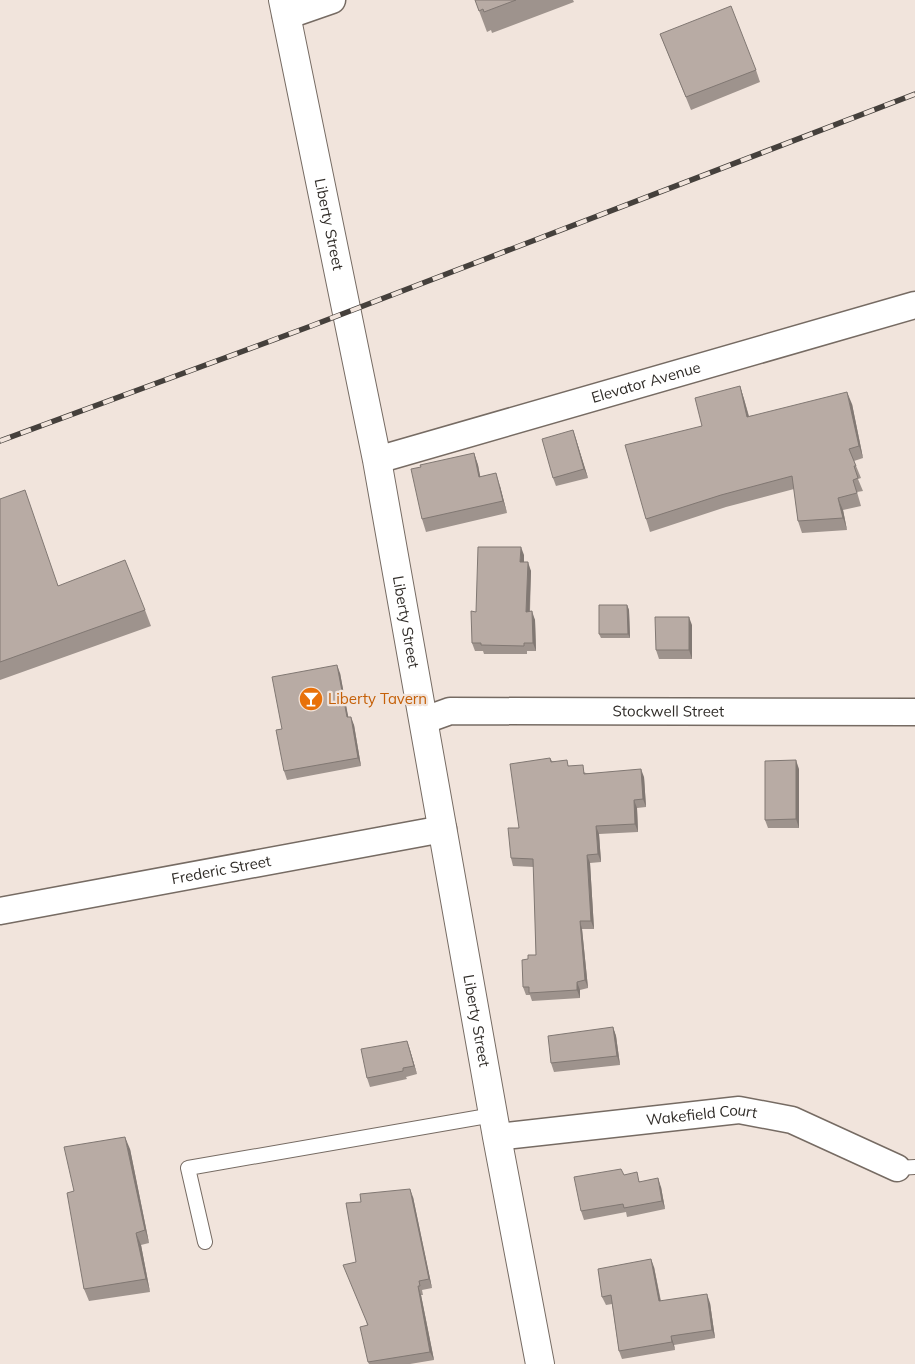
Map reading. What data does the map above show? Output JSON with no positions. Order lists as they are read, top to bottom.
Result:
{
  "streets": {
    "street": [
      "Liberty Street",
      "Elevator Avenue",
      "Stockwell Street",
      "Frederic Street",
      "Wakefield Court"
    ]
  },
  "crossings": [
    ["Liberty Street", "Elevator Avenue"],
    ["Liberty Street", "Stockwell Street"],
    ["Liberty Street", "Frederic Street"],
    ["Liberty Street", "Wakefield Court"]
  ],
  "places": {
    "bar": ["Liberty Tavern"]
  }
}
